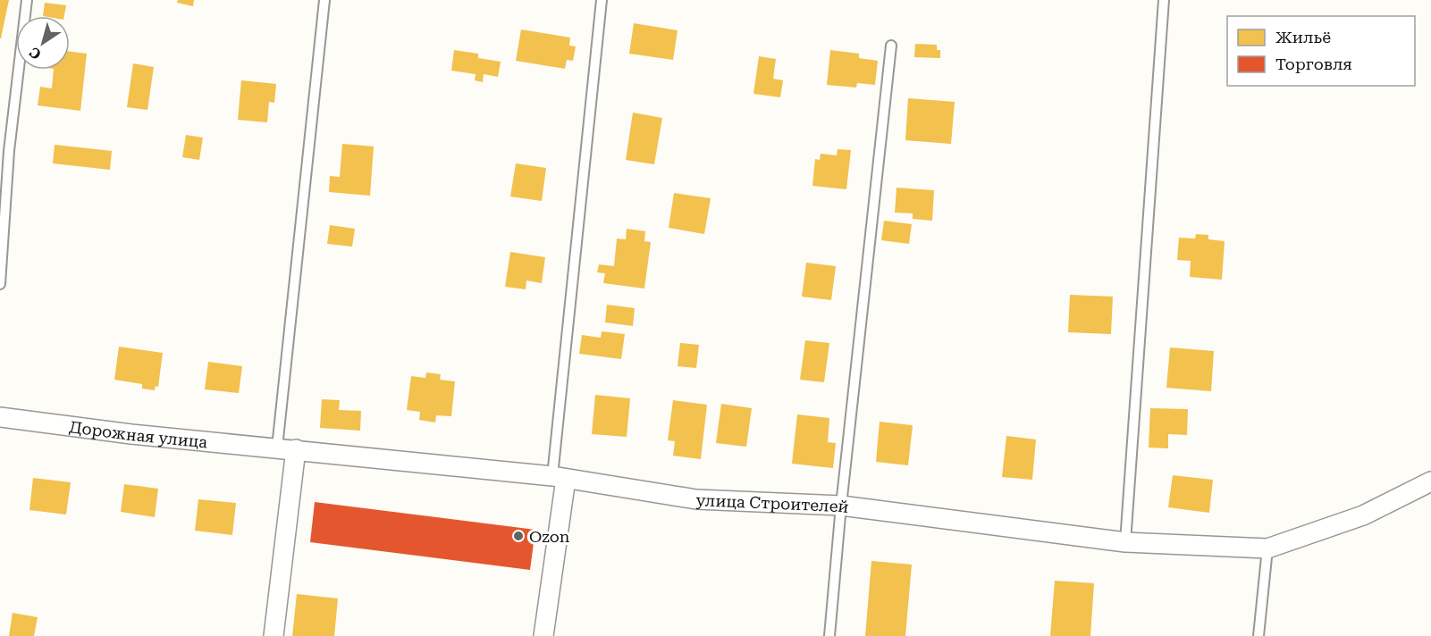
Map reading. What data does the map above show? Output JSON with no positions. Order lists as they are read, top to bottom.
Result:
{
  "streets": {
    "street": ["Дорожная улица", "улица Строителей"]
  },
  "crossings": [
    ["Дорожная улица", "улица Строителей"]
  ],
  "places": ["Ozon"],
  "legend": ["Жильё", "Торговля"],
  "north": "bottom left"
}
